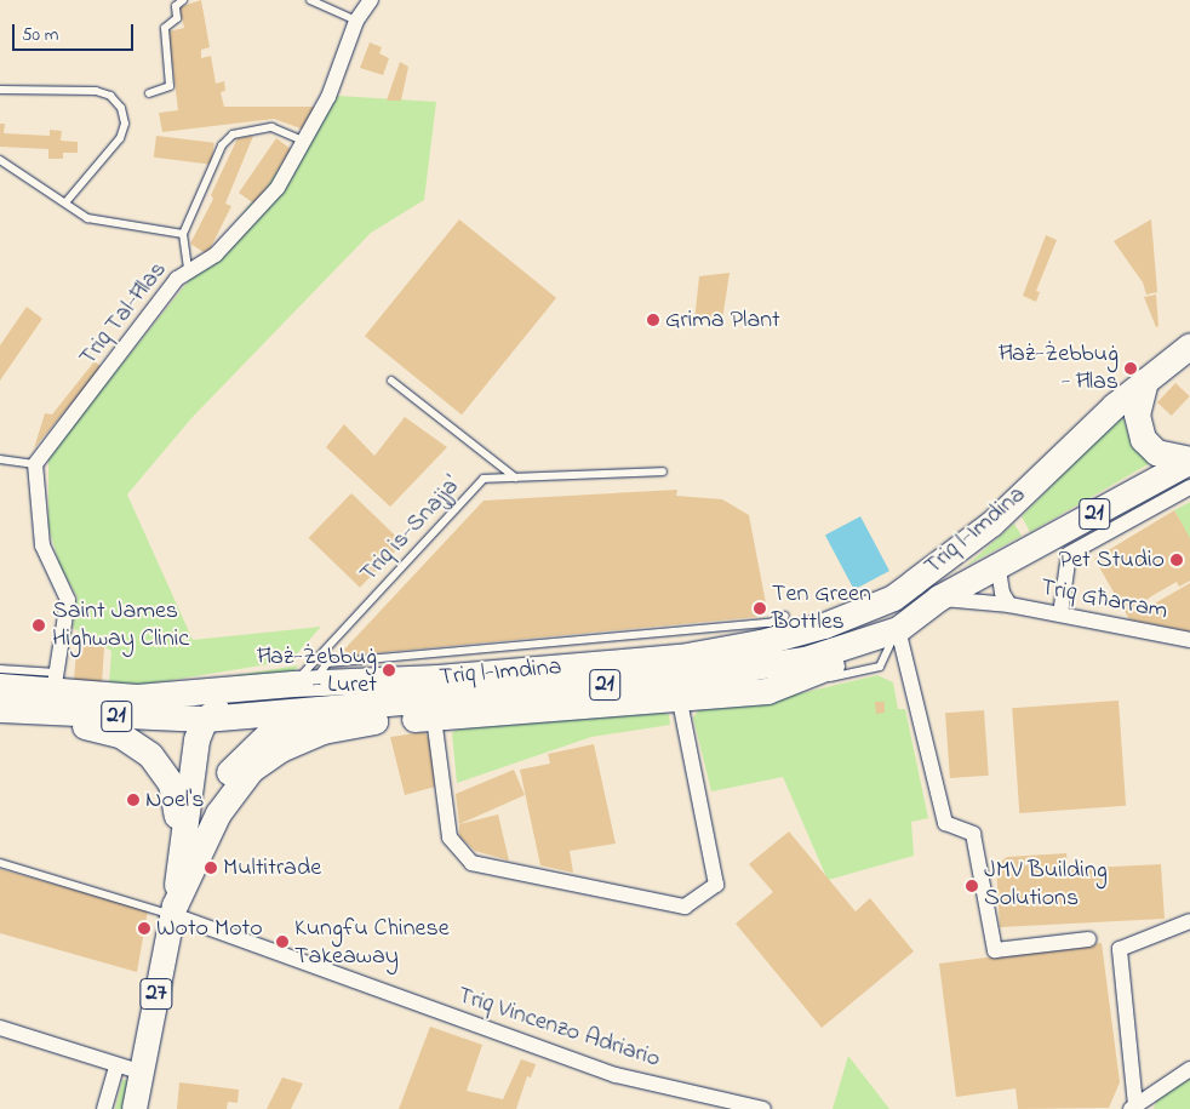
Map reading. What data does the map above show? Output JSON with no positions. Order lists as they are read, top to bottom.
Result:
{
  "streets": {
    "highway": ["21", "Triq l-Imdina", "27"],
    "street": ["Triq Tal-Ħlas", "Triq Għarram", "Triq Vincenzo Adriario"],
    "lane": ["Triq is-Snajja'"]
  },
  "crossings": [
    ["Triq is-Snajja'", "Triq l-Imdina"],
    ["Triq l-Imdina", "Triq Għarram"],
    ["Triq l-Imdina", "27"],
    ["27", "Triq Vincenzo Adriario"]
  ],
  "places": [
    "Grima Plant",
    "Ħaż-Żebbuġ - Ħlas",
    "Pet Studio",
    "Ten Green Bottles",
    "Saint James Highway Clinic",
    "Ħaż-Żebbuġ - Luret",
    "Noel's",
    "Multitrade",
    "JMV Building Solutions",
    "Woto Moto",
    "Kungfu Chinese Takeaway"
  ],
  "scale_bar": "50 m"
}
